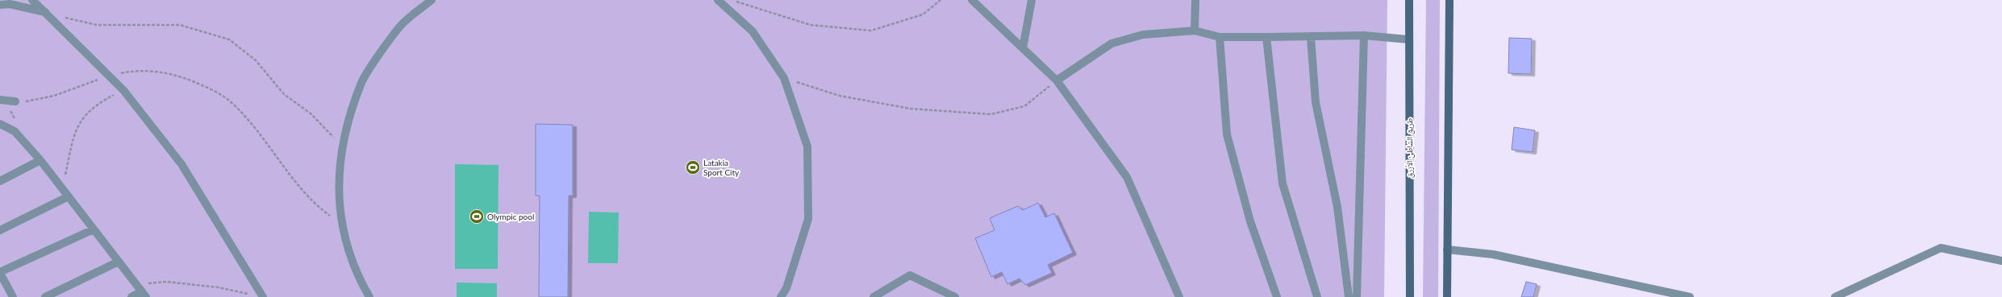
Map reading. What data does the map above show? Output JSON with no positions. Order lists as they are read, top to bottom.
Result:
{
  "streets": {
    "main road": ["طريق الشاطئ الأزرق"]
  },
  "places": {
    "sports": ["Latakia Sport City", "Olympic pool"]
  }
}
